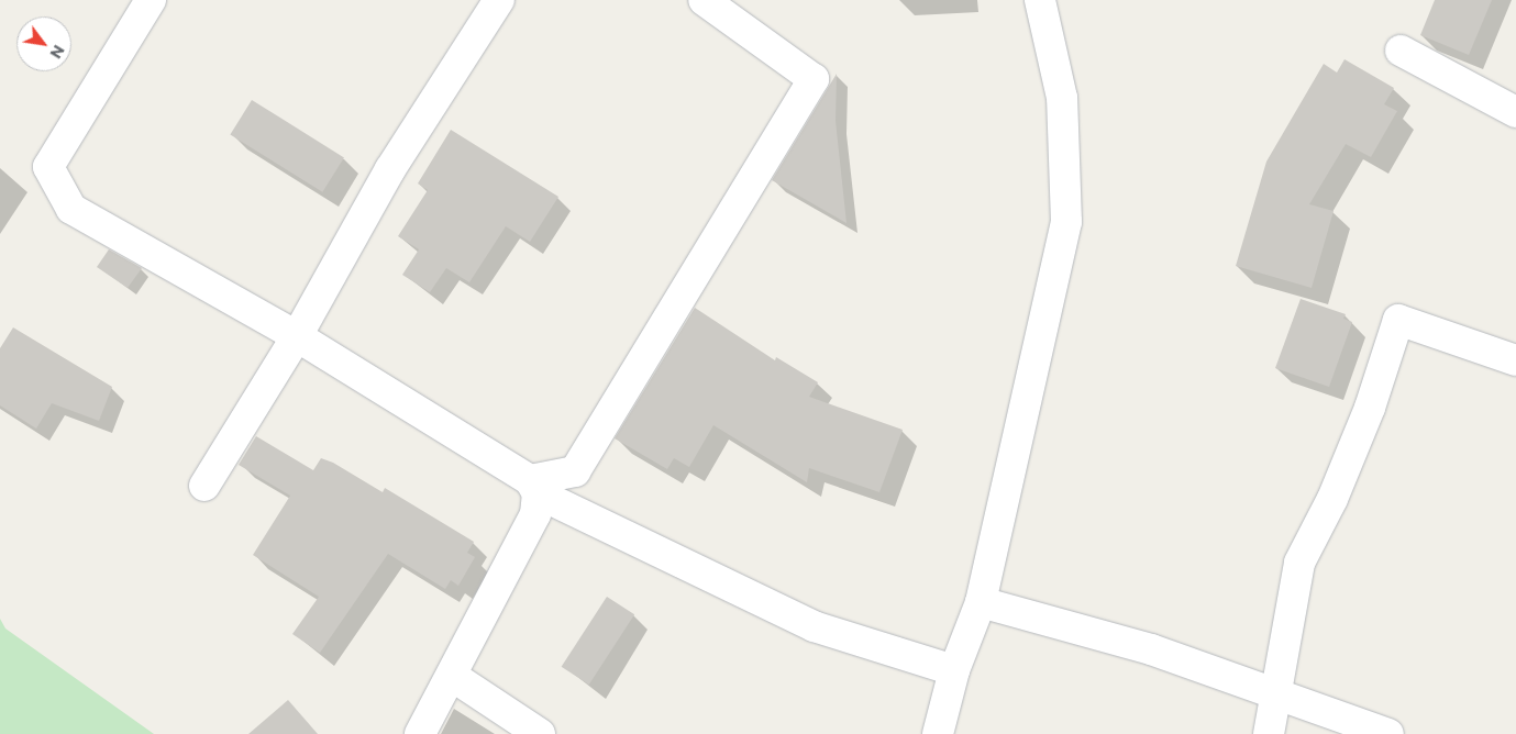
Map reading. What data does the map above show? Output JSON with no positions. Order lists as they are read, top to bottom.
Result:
{
  "north": "bottom right"
}
